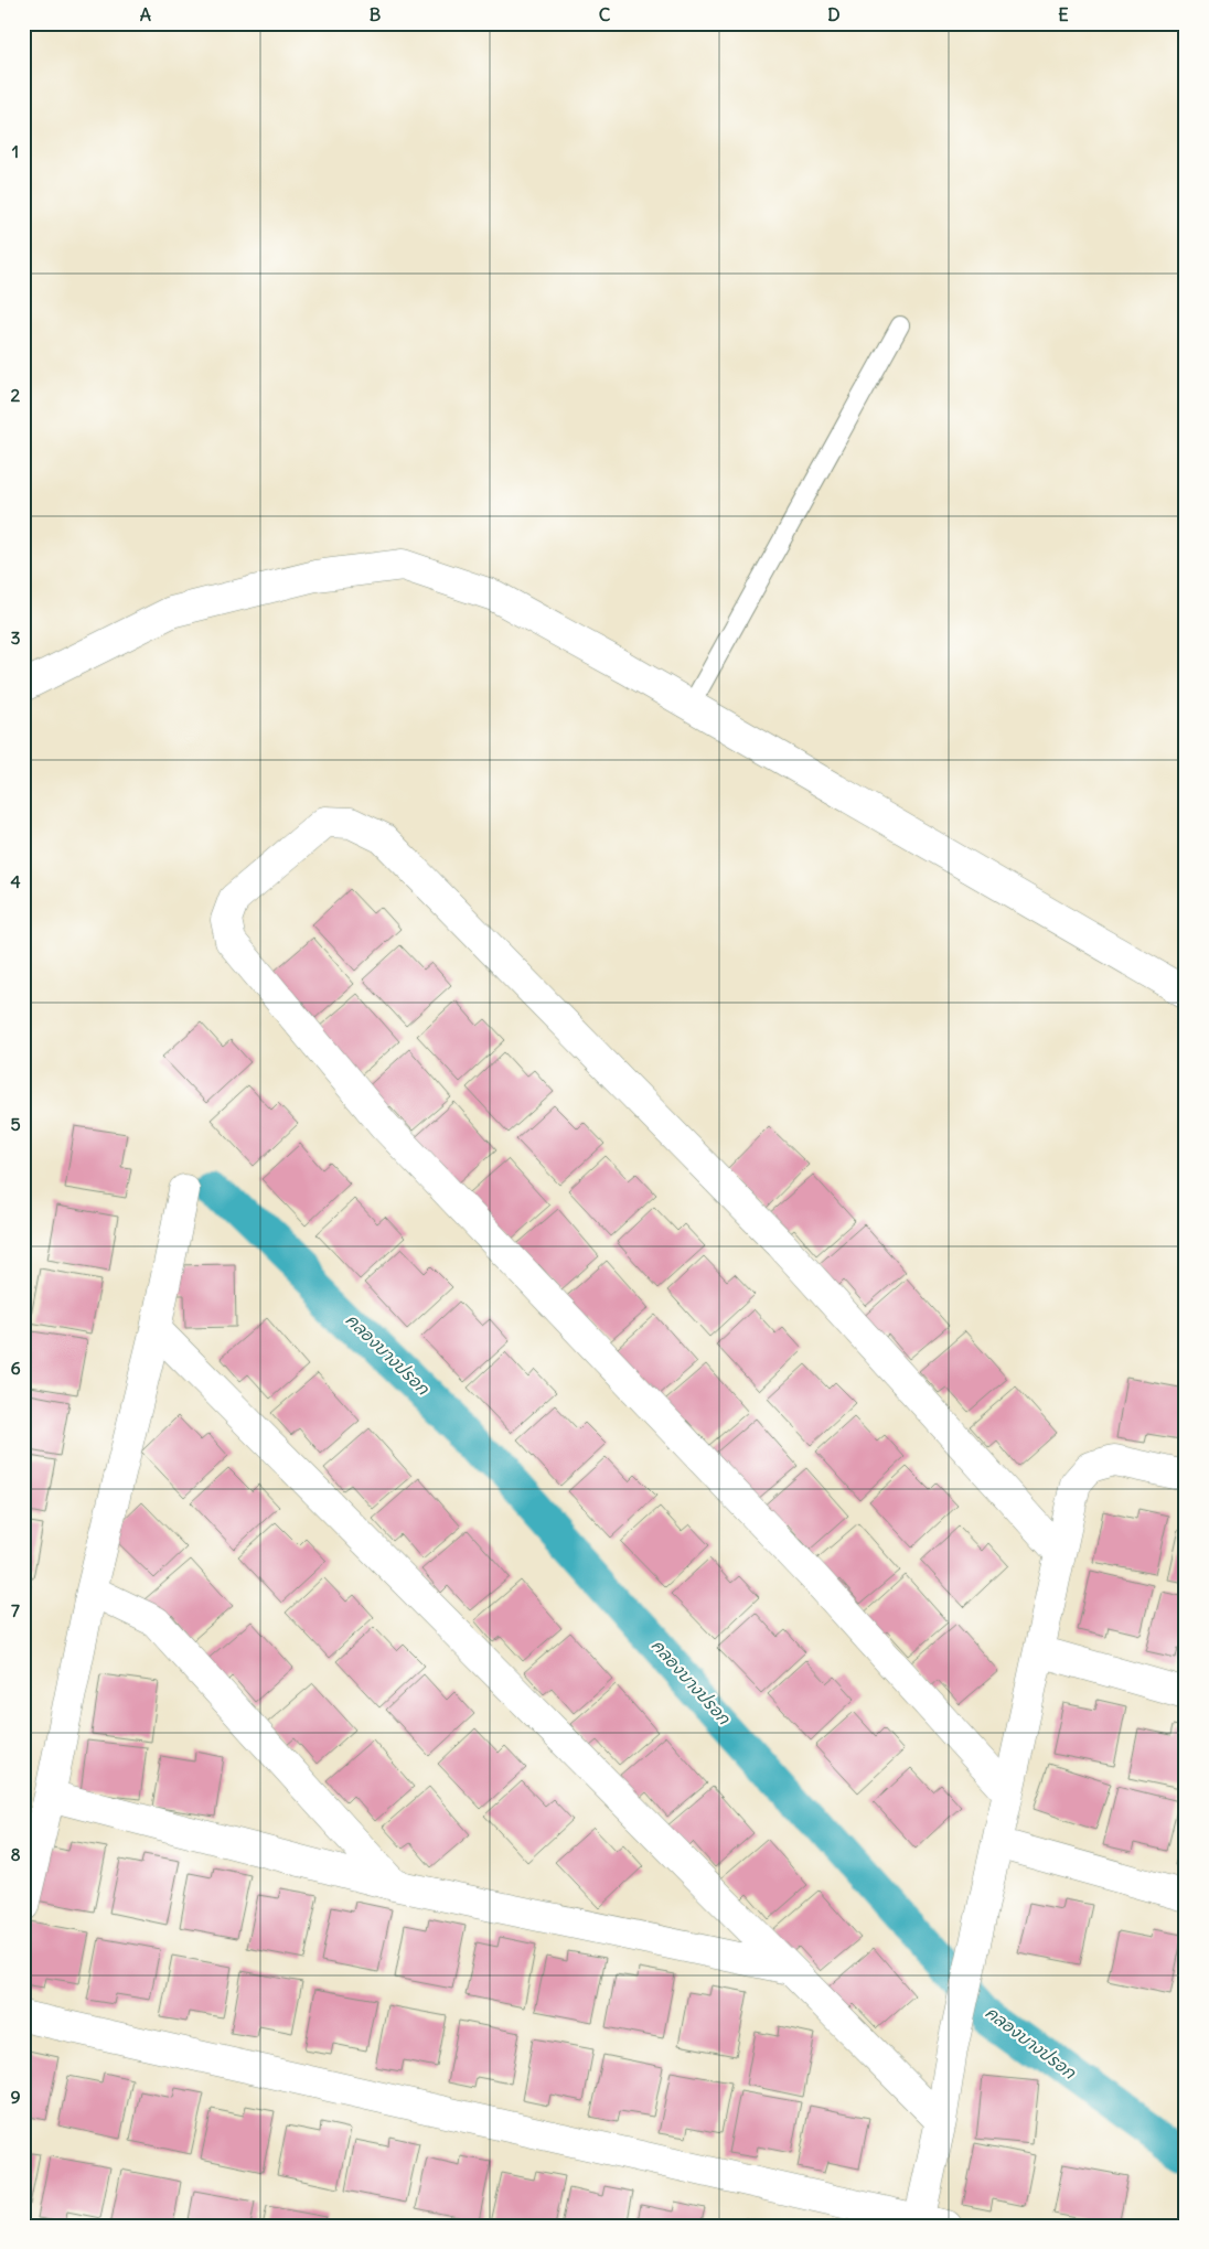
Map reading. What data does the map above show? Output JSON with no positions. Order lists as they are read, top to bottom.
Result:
{
  "water": ["คลองบางปรอก"],
  "grid": {
    "columns": [
      "A",
      "B",
      "C",
      "D",
      "E"
    ],
    "rows": [
      "1",
      "2",
      "3",
      "4",
      "5",
      "6",
      "7",
      "8",
      "9"
    ]
  }
}
